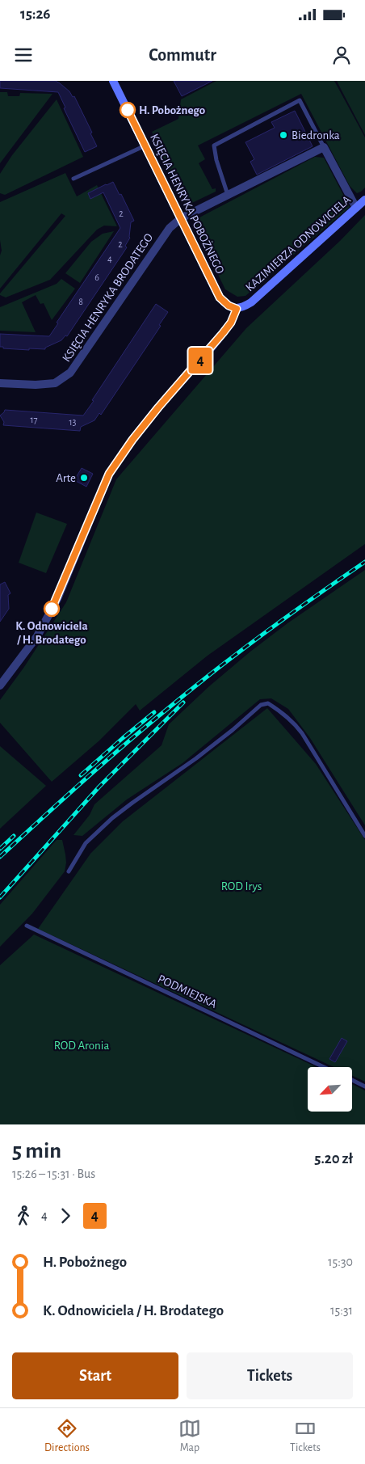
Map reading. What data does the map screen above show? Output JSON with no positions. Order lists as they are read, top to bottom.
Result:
{
  "streets": {
    "street": ["KSIĘCIA HENRYKA POBOŻNEGO", "KAZIMIERZA ODNOWICIELA", "KSIĘCIA HENRYKA BRODATEGO"],
    "lane": ["PODMIEJSKA"]
  },
  "crossings": [
    ["KSIĘCIA HENRYKA POBOŻNEGO", "KAZIMIERZA ODNOWICIELA"],
    ["KSIĘCIA HENRYKA POBOŻNEGO", "KSIĘCIA HENRYKA BRODATEGO"]
  ],
  "parks": ["ROD Irys", "ROD Aronia"],
  "places": [
    "H. Pobożnego",
    "Biedronka",
    "Arte",
    "K. Odnowiciela / H. Brodatego"
  ],
  "lines": ["bus line 4"],
  "house_numbers": [
    "2",
    "2",
    "4",
    "6",
    "8",
    "17",
    "13"
  ],
  "north": "bottom left",
  "page": {
    "status": "15:26",
    "header": "Commutr",
    "on_map": "4",
    "heading": ["5 min", "15:26 – 15:31 · Bus", "5.20 zł"],
    "legs": ["4", "4"],
    "list": [
      {
        "name": "H. Pobożnego",
        "value": "15:30"
      },
      {
        "name": "K. Odnowiciela / H. Brodatego",
        "value": "15:31"
      }
    ],
    "buttons": ["Start", "Tickets"],
    "tabs": ["Directions", "Map", "Tickets"]
  }
}
